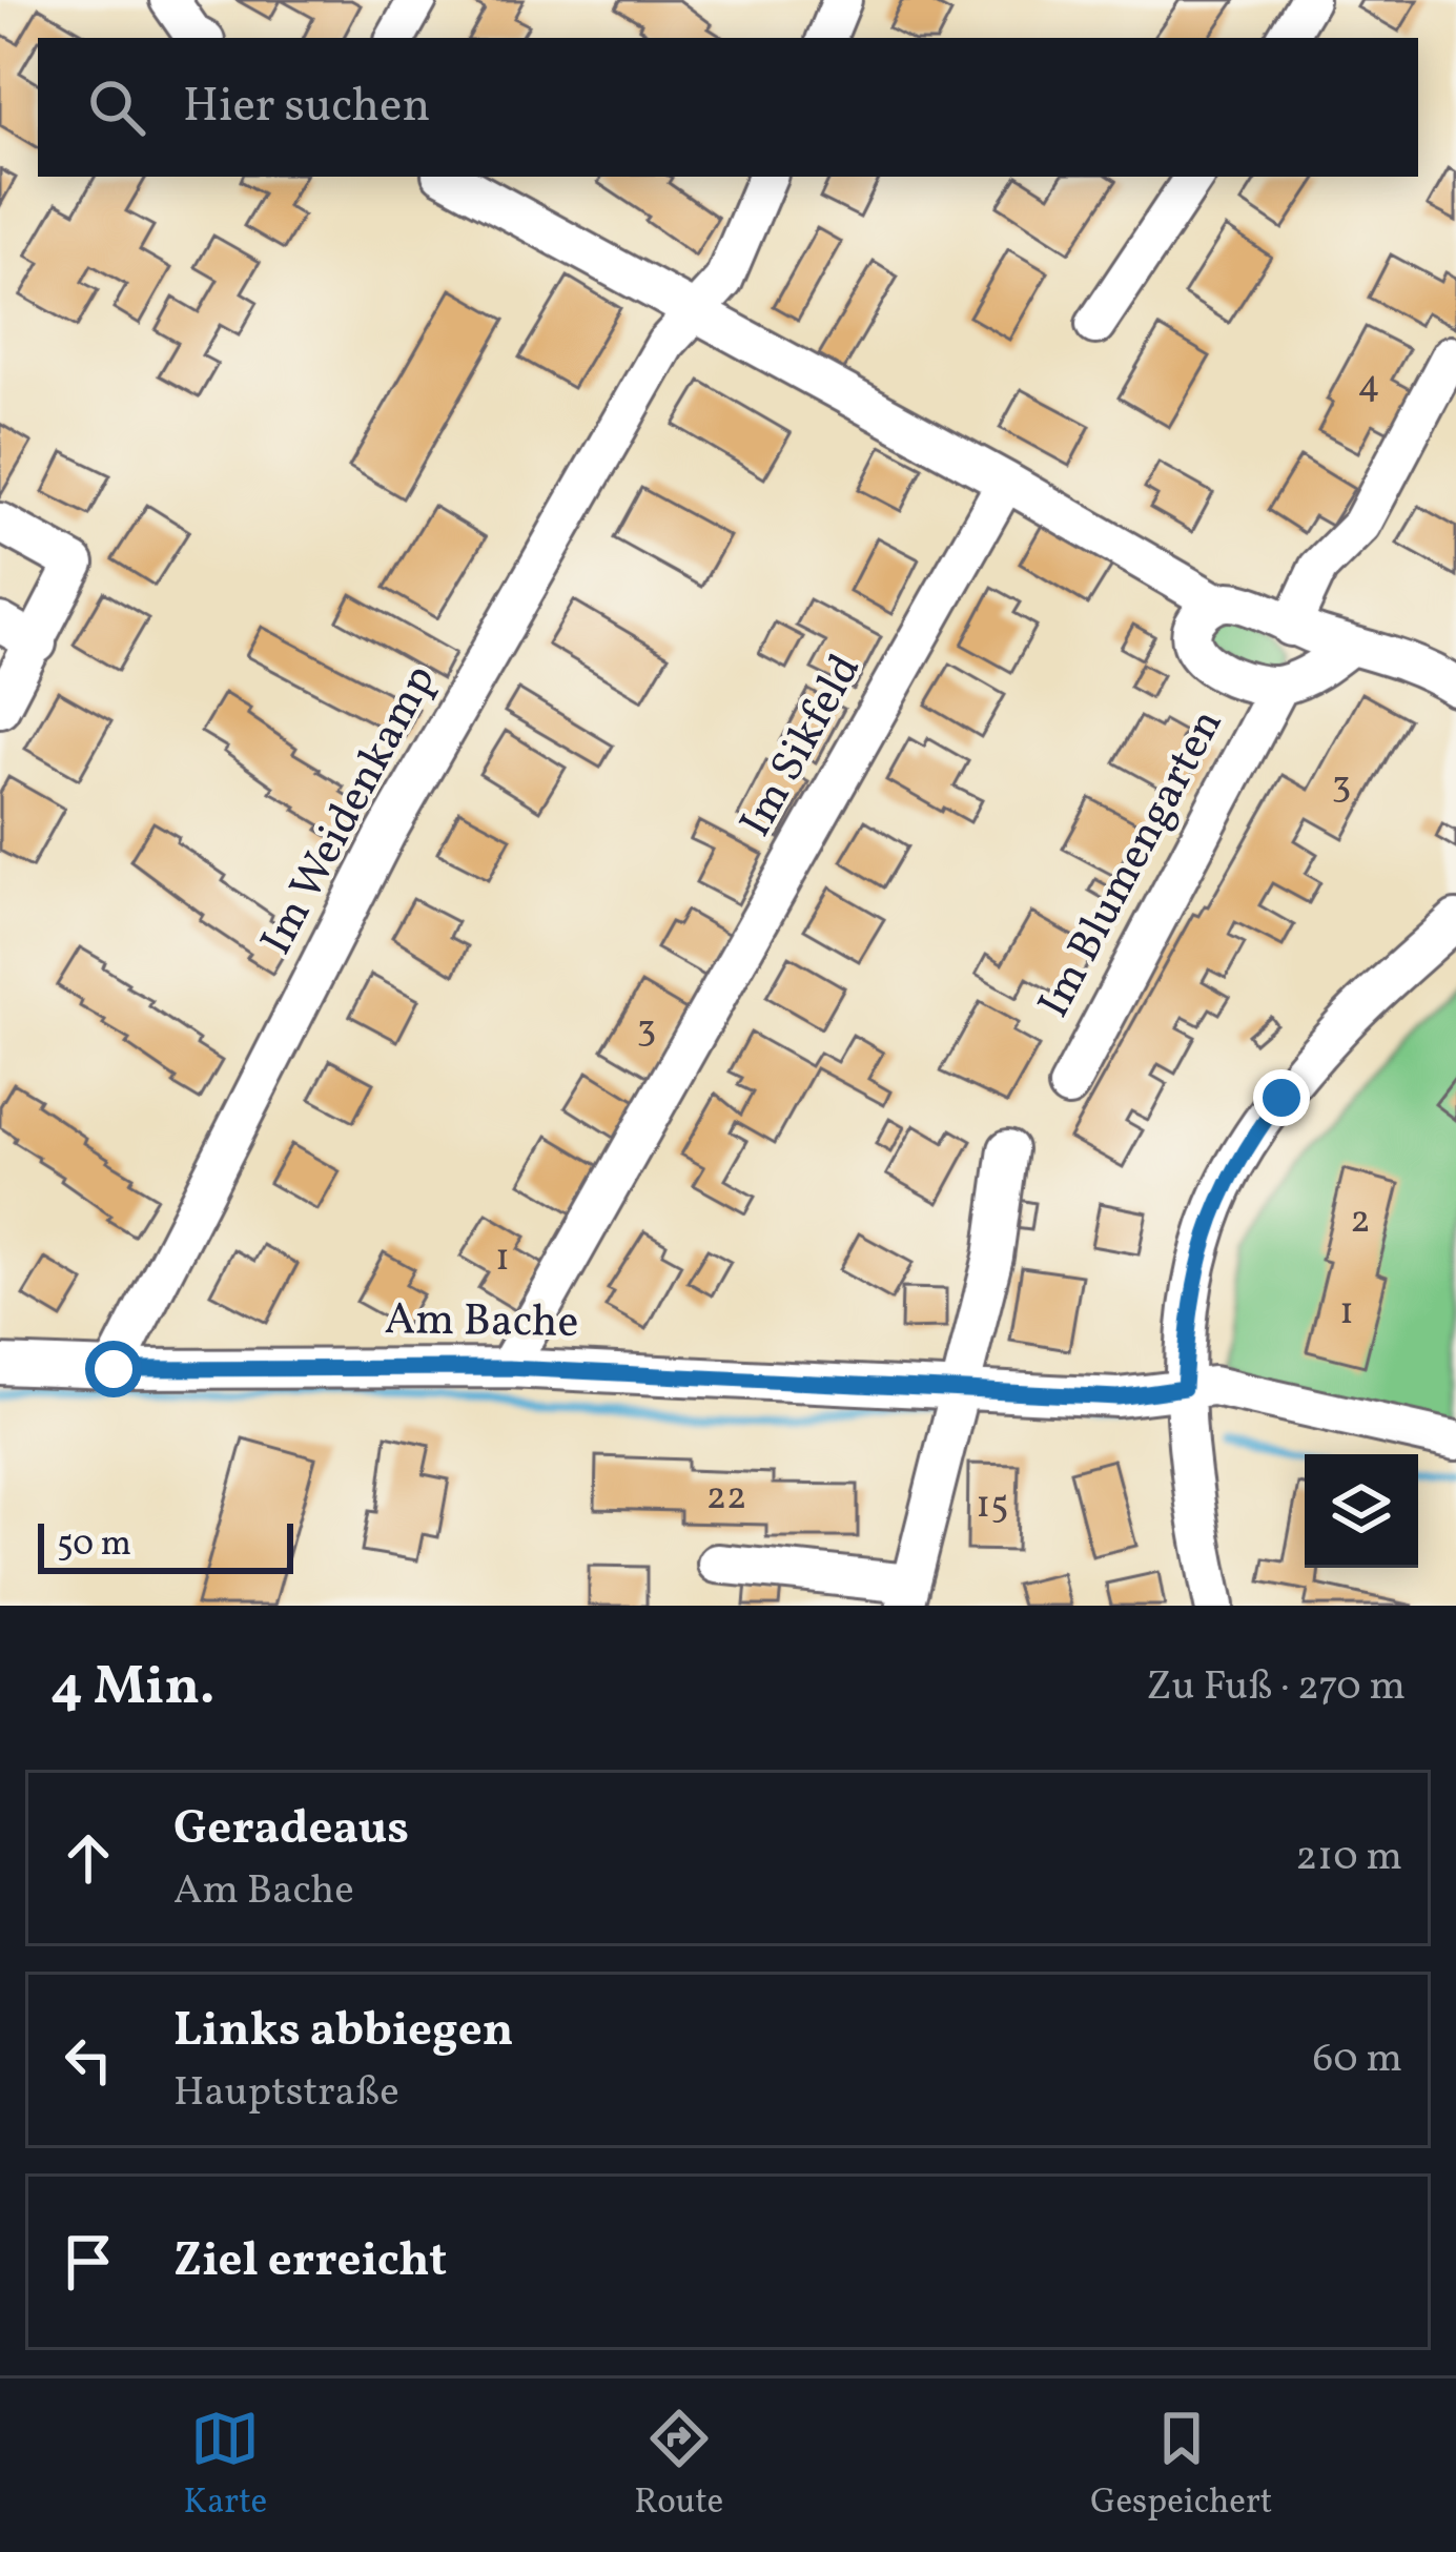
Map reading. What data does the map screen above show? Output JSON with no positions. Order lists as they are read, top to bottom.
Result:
{
  "streets": {
    "street": [
      "Im Sikfeld",
      "Im Weidenkamp",
      "Im Blumengarten",
      "Am Bache"
    ]
  },
  "crossings": [
    ["Im Sikfeld", "Am Bache"],
    ["Im Weidenkamp", "Am Bache"]
  ],
  "house_numbers": [
    "4",
    "3",
    "3",
    "2",
    "1",
    "1",
    "22",
    "15"
  ],
  "scale_bar": "50 m",
  "page": {
    "search": "Hier suchen",
    "scale": "50 m",
    "heading": ["4 Min.", "Zu Fuß · 270 m"],
    "list": [
      ["Geradeaus", "Am Bache", "210 m"],
      ["Links abbiegen", "Hauptstraße", "60 m"],
      "Ziel erreicht"
    ],
    "nav": ["Karte", "Route", "Gespeichert"]
  }
}
